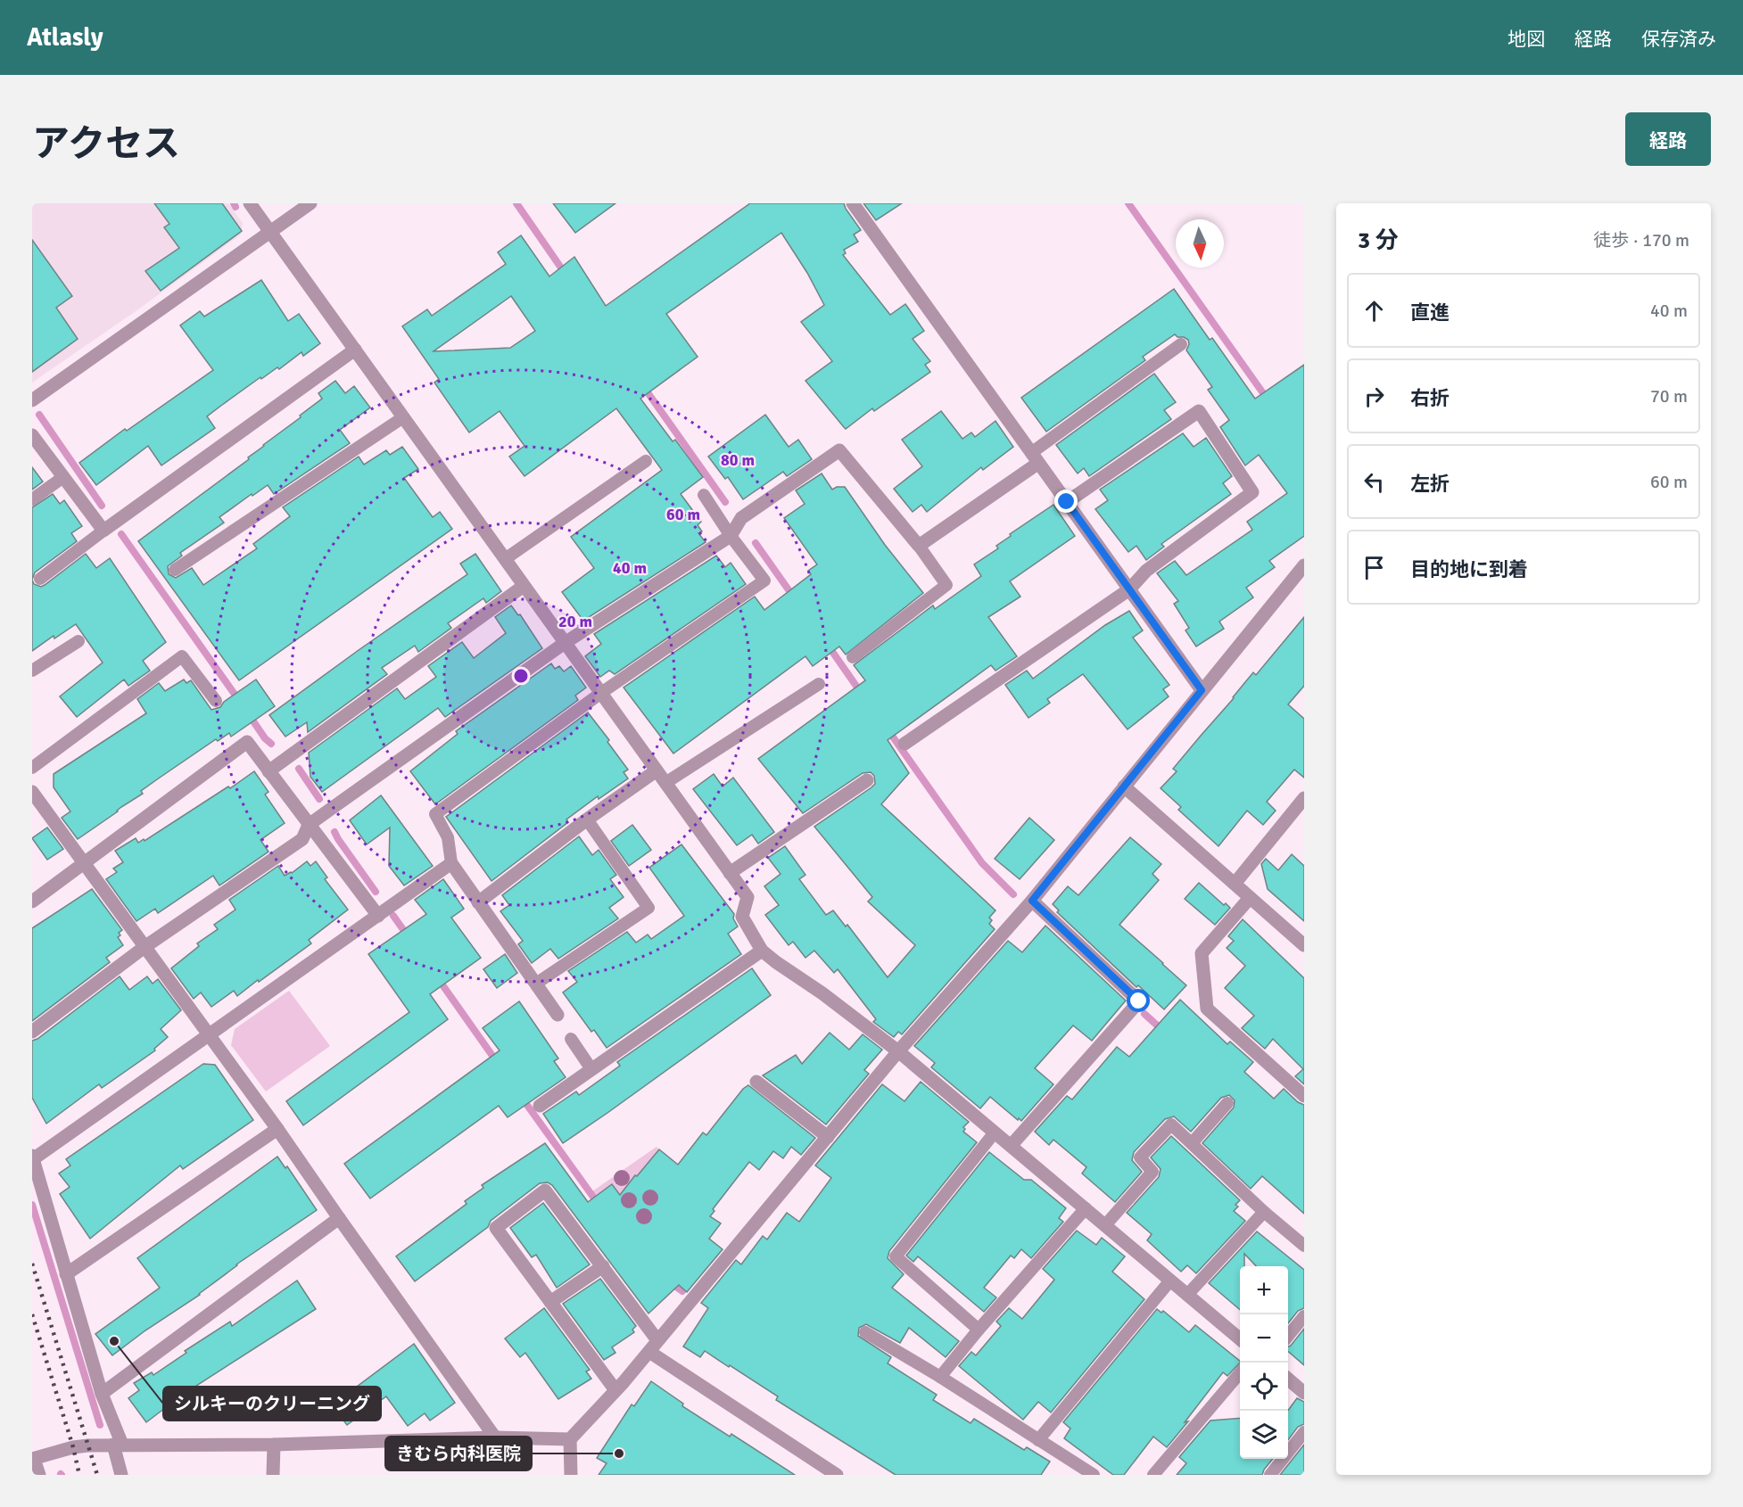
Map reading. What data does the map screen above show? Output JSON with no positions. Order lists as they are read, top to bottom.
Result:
{
  "places": ["シルキーのクリーニング", "きむら内科医院"],
  "north": "bottom",
  "page": {
    "header": "Atlasly",
    "nav": ["地図", "経路", "保存済み"],
    "title": "アクセス",
    "buttons": "経路",
    "heading": ["3 分", "徒歩 · 170 m"],
    "list": [
      ["直進", "40 m"],
      ["右折", "70 m"],
      ["左折", "60 m"],
      "目的地に到着"
    ],
    "map_buttons": ["+", "−"]
  },
  "rings": [
    "80 m",
    "60 m",
    "40 m",
    "20 m"
  ]
}
